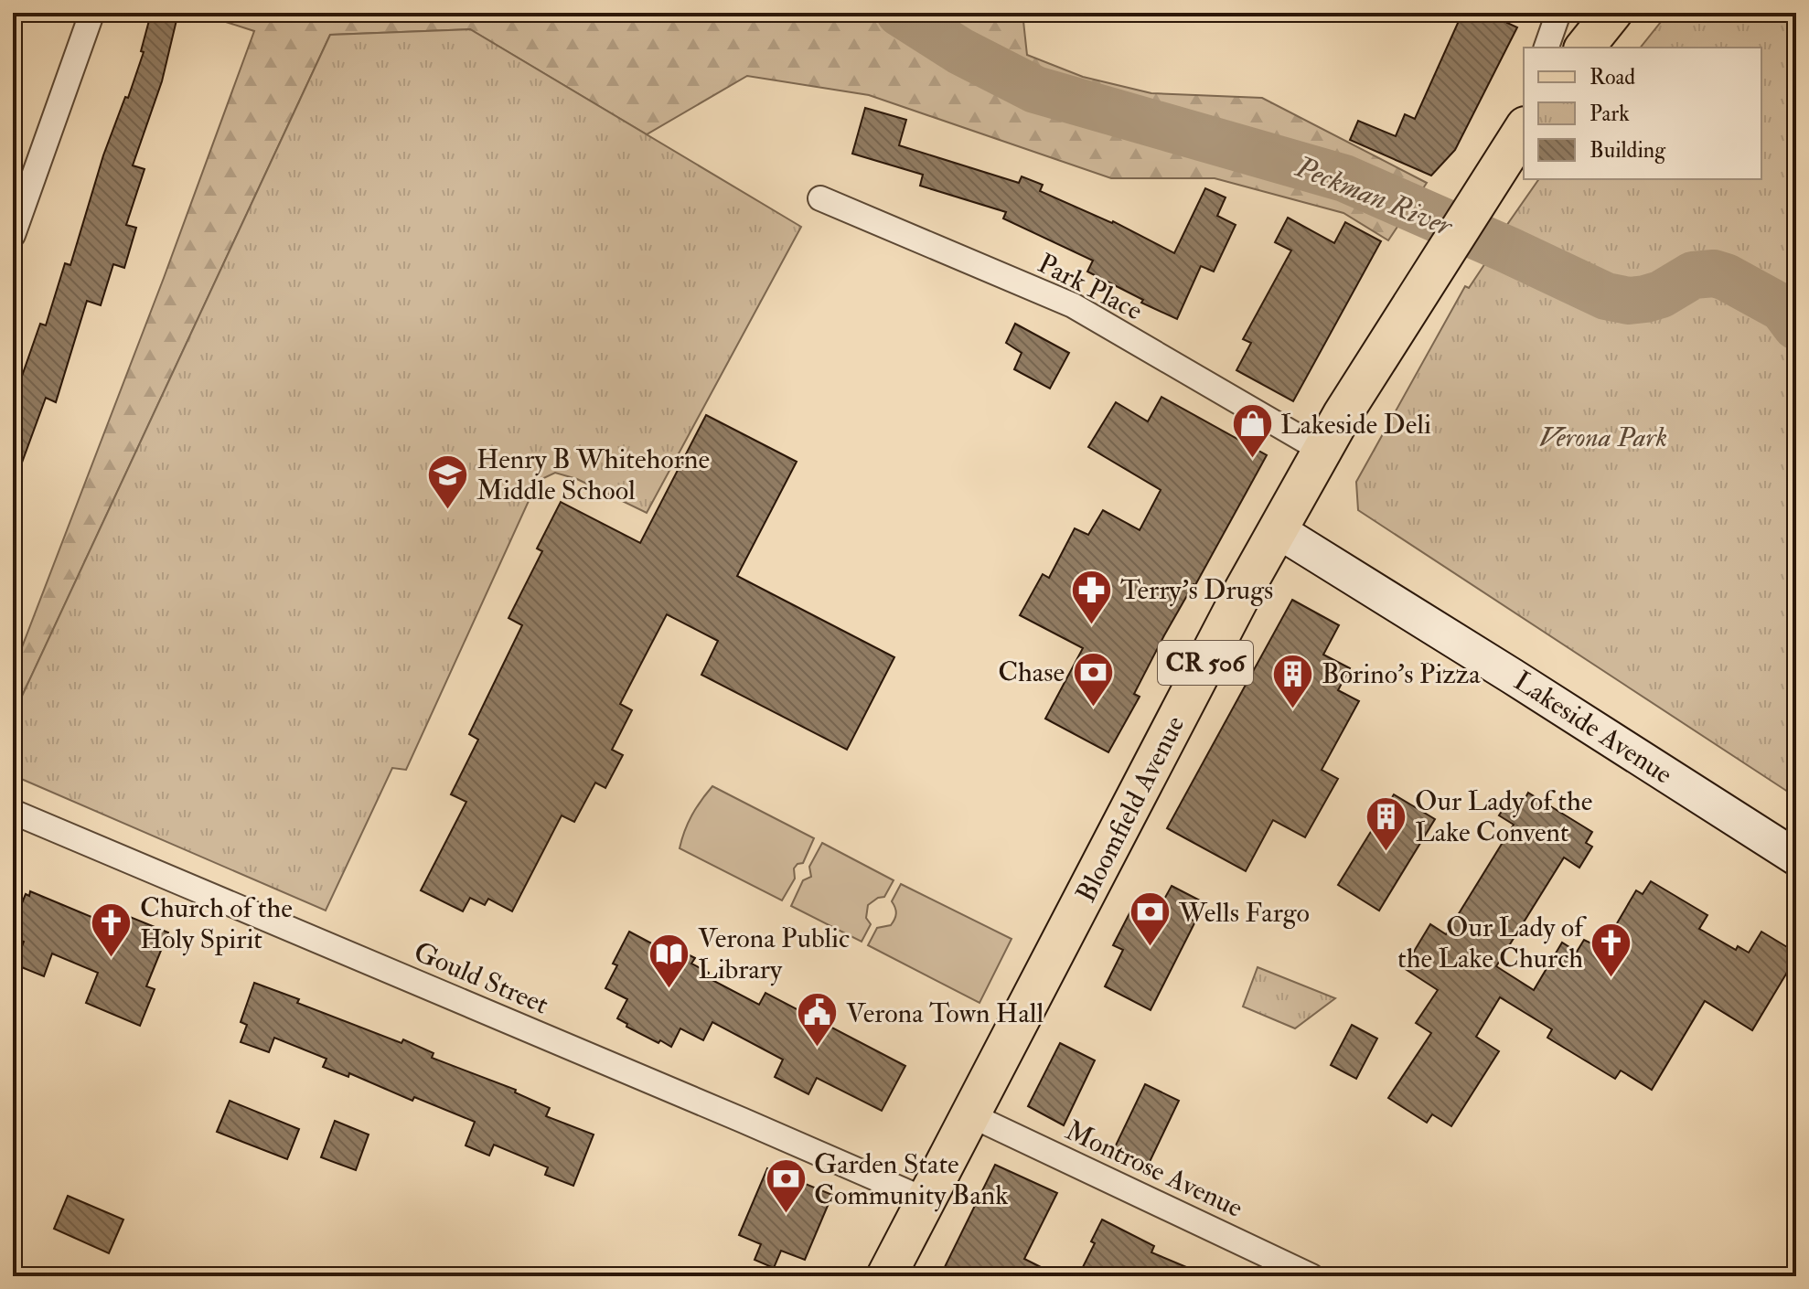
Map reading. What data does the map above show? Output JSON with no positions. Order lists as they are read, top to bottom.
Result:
{
  "streets": {
    "main road": ["CR 506", "Lakeside Avenue", "Bloomfield Avenue"],
    "street": ["Park Place", "Gould Street", "Montrose Avenue"]
  },
  "crossings": [
    ["Park Place", "Bloomfield Avenue"],
    ["Lakeside Avenue", "Bloomfield Avenue"],
    ["Bloomfield Avenue", "Gould Street"],
    ["Bloomfield Avenue", "Montrose Avenue"]
  ],
  "water": ["Peckman River"],
  "parks": ["Verona Park"],
  "places": {
    "shop": ["Lakeside Deli"],
    "school or university": ["Henry B Whitehorne Middle School"],
    "pharmacy": ["Terry's Drugs"],
    "bank": ["Chase", "Wells Fargo", "Garden State Community Bank"],
    "building": ["Borino's Pizza", "Our Lady of the Lake Convent"],
    "church": ["Church of the Holy Spirit", "Our Lady of the Lake Church"],
    "library": ["Verona Public Library"],
    "public building": ["Verona Town Hall"]
  },
  "legend": ["Road", "Park", "Building"]
}
